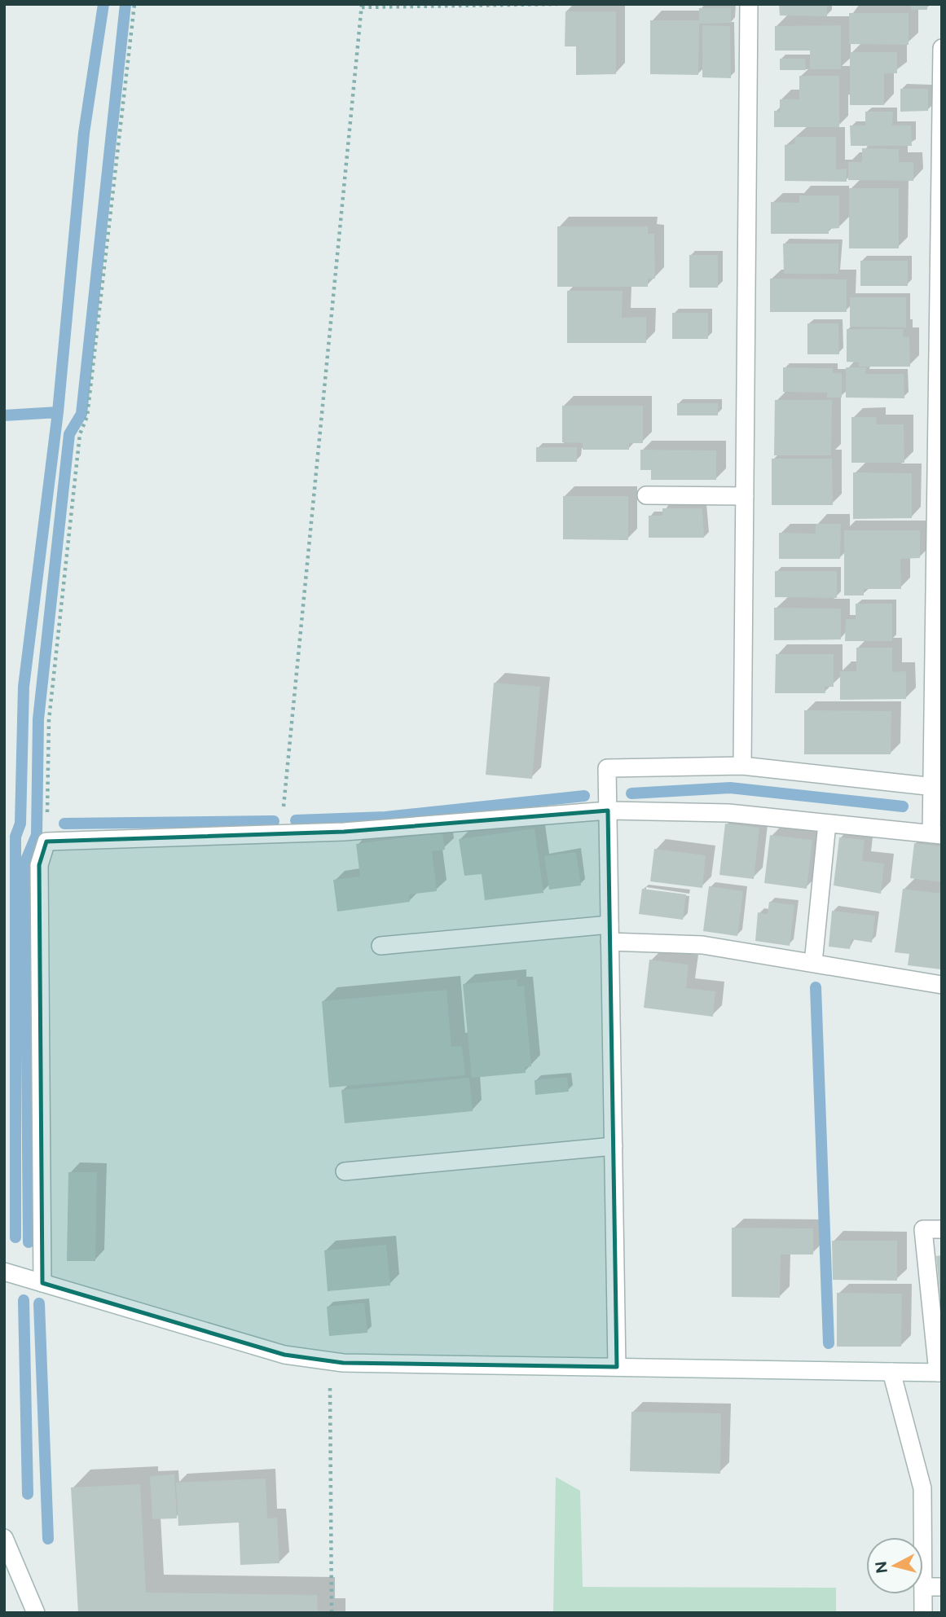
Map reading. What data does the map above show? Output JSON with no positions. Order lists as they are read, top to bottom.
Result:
{
  "north": "left"
}
